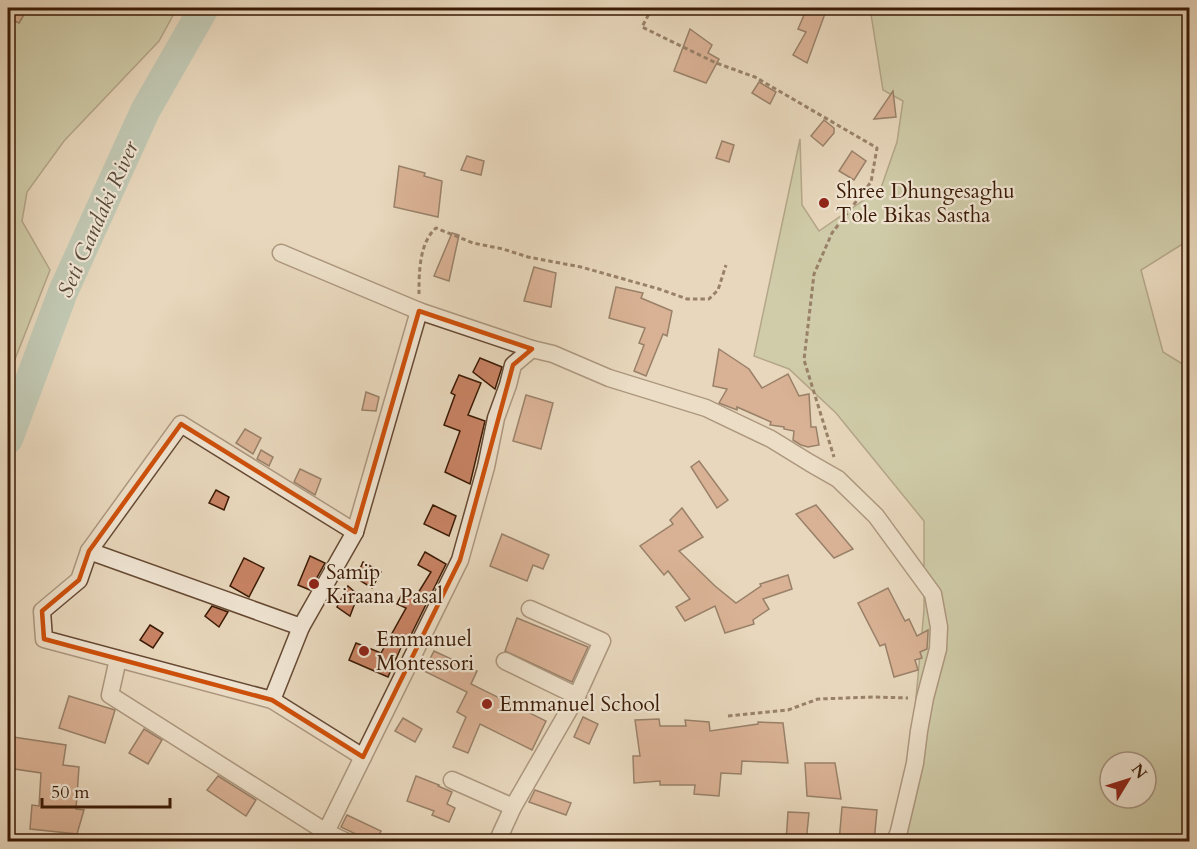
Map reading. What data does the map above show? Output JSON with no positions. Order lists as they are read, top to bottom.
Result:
{
  "water": ["Seti Gandaki River"],
  "places": [
    "Shree Dhungesaghu Tole Bikas Sastha",
    "Samip Kiraana Pasal",
    "Emmanuel Montessori",
    "Emmanuel School"
  ],
  "scale_bar": "50 m",
  "north": "top right"
}
